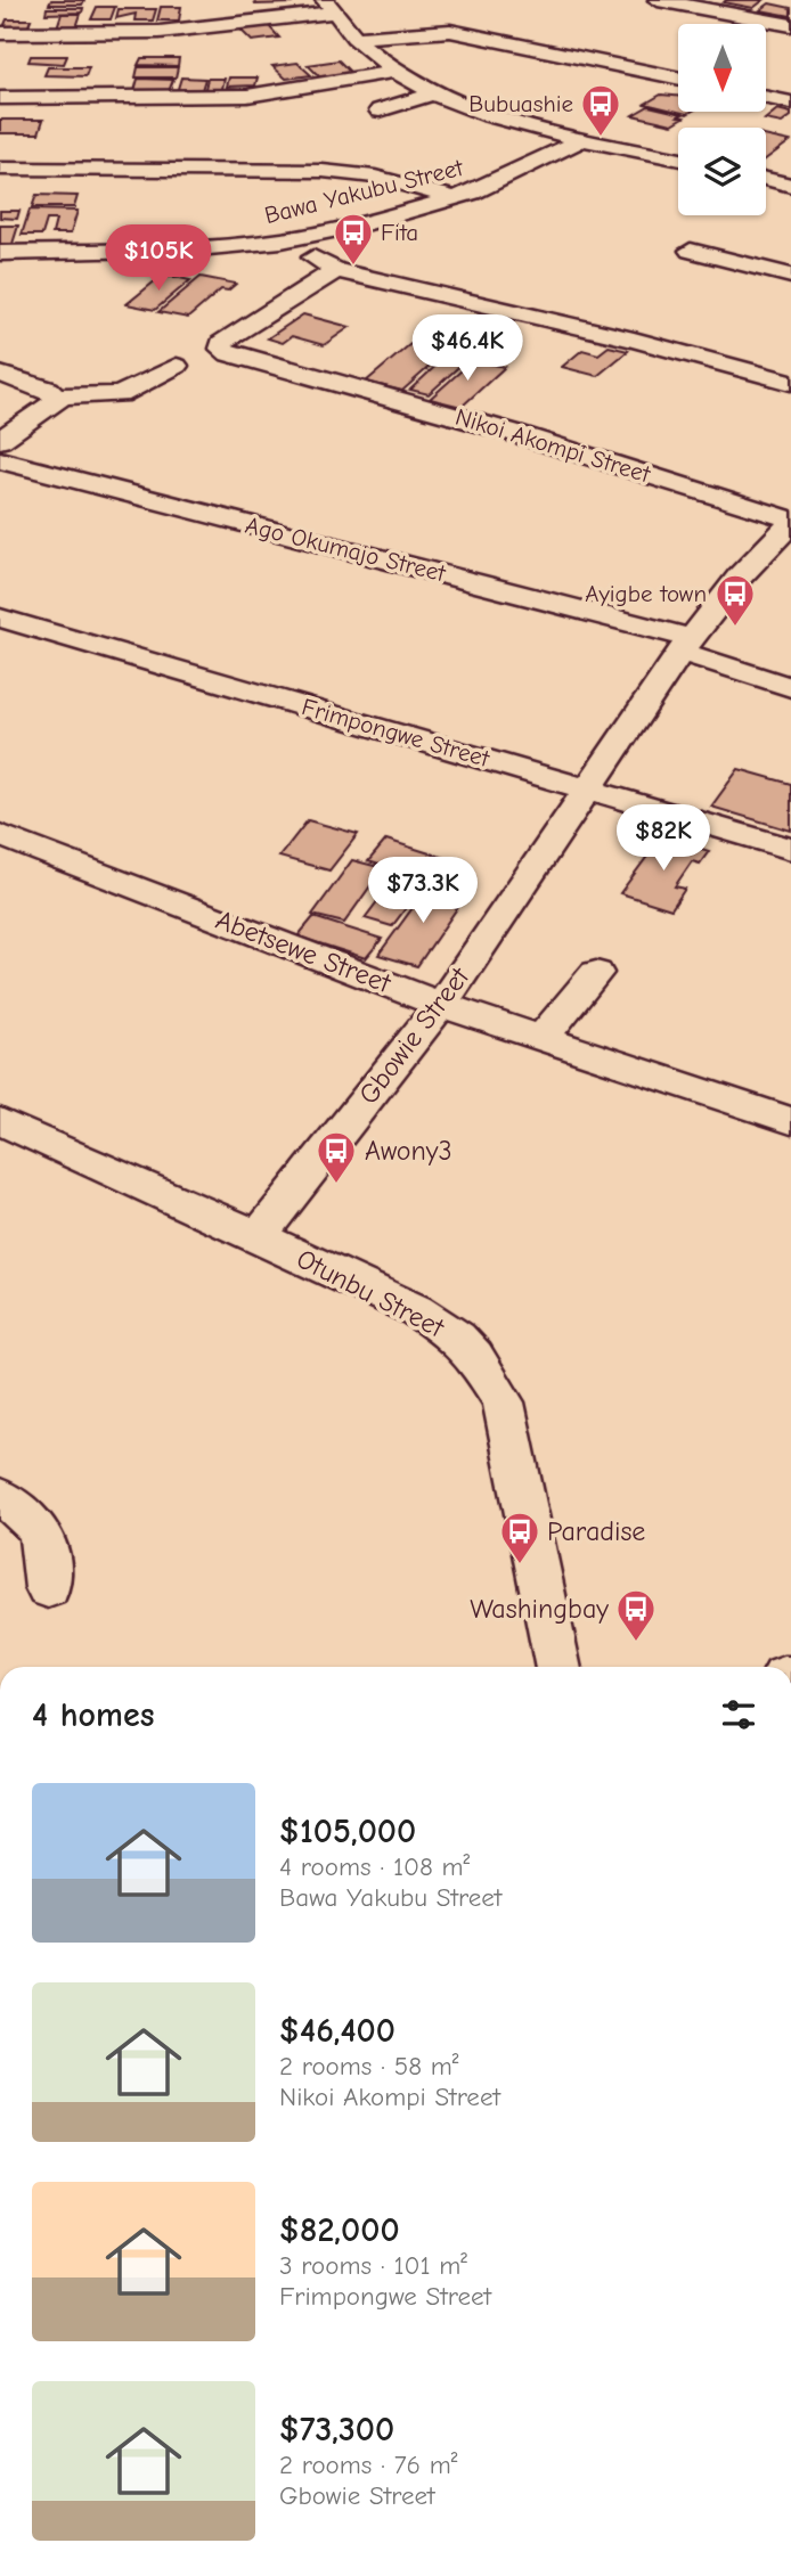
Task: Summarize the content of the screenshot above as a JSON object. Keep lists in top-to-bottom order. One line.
{"streets":{"street":["Bawa Yakubu Street","Nikoi Akompi Street","Ago Okumajo Street","Frimpongwe Street","Abetsewe Street","Gbowie Street","Otunbu Street"]},"crossings":[["Nikoi Akompi Street","Gbowie Street"],["Ago Okumajo Street","Gbowie Street"],["Frimpongwe Street","Gbowie Street"],["Abetsewe Street","Gbowie Street"],["Gbowie Street","Otunbu Street"]],"places":{"bus stop":["Bubuashie","Fita","Ayigbe town","Awony3","Paradise","Washingbay"]},"north":"bottom","page":{"price":["$105K","$46.4K","$82K","$73.3K"],"heading":"4 homes","list":[{"name":"$105,000","note":"4 rooms · 108 m² · Bawa Yakubu Street"},{"name":"$46,400","note":"2 rooms · 58 m² · Nikoi Akompi Street"},{"name":"$82,000","note":"3 rooms · 101 m² · Frimpongwe Street"},{"name":"$73,300","note":"2 rooms · 76 m² · Gbowie Street"}]}}
